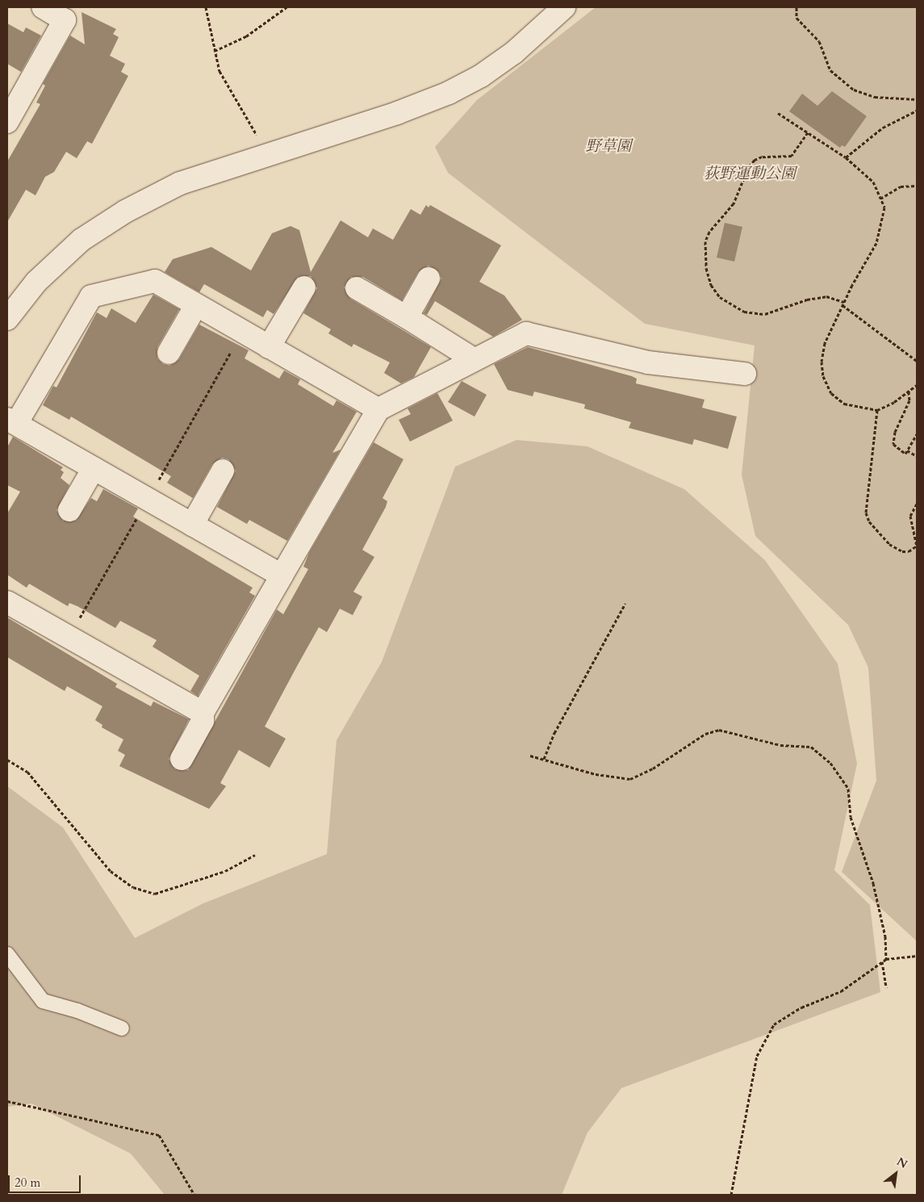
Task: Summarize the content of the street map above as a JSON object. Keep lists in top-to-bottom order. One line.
{"parks":["野草園","荻野運動公園"],"scale_bar":"20 m","north":"top right"}
